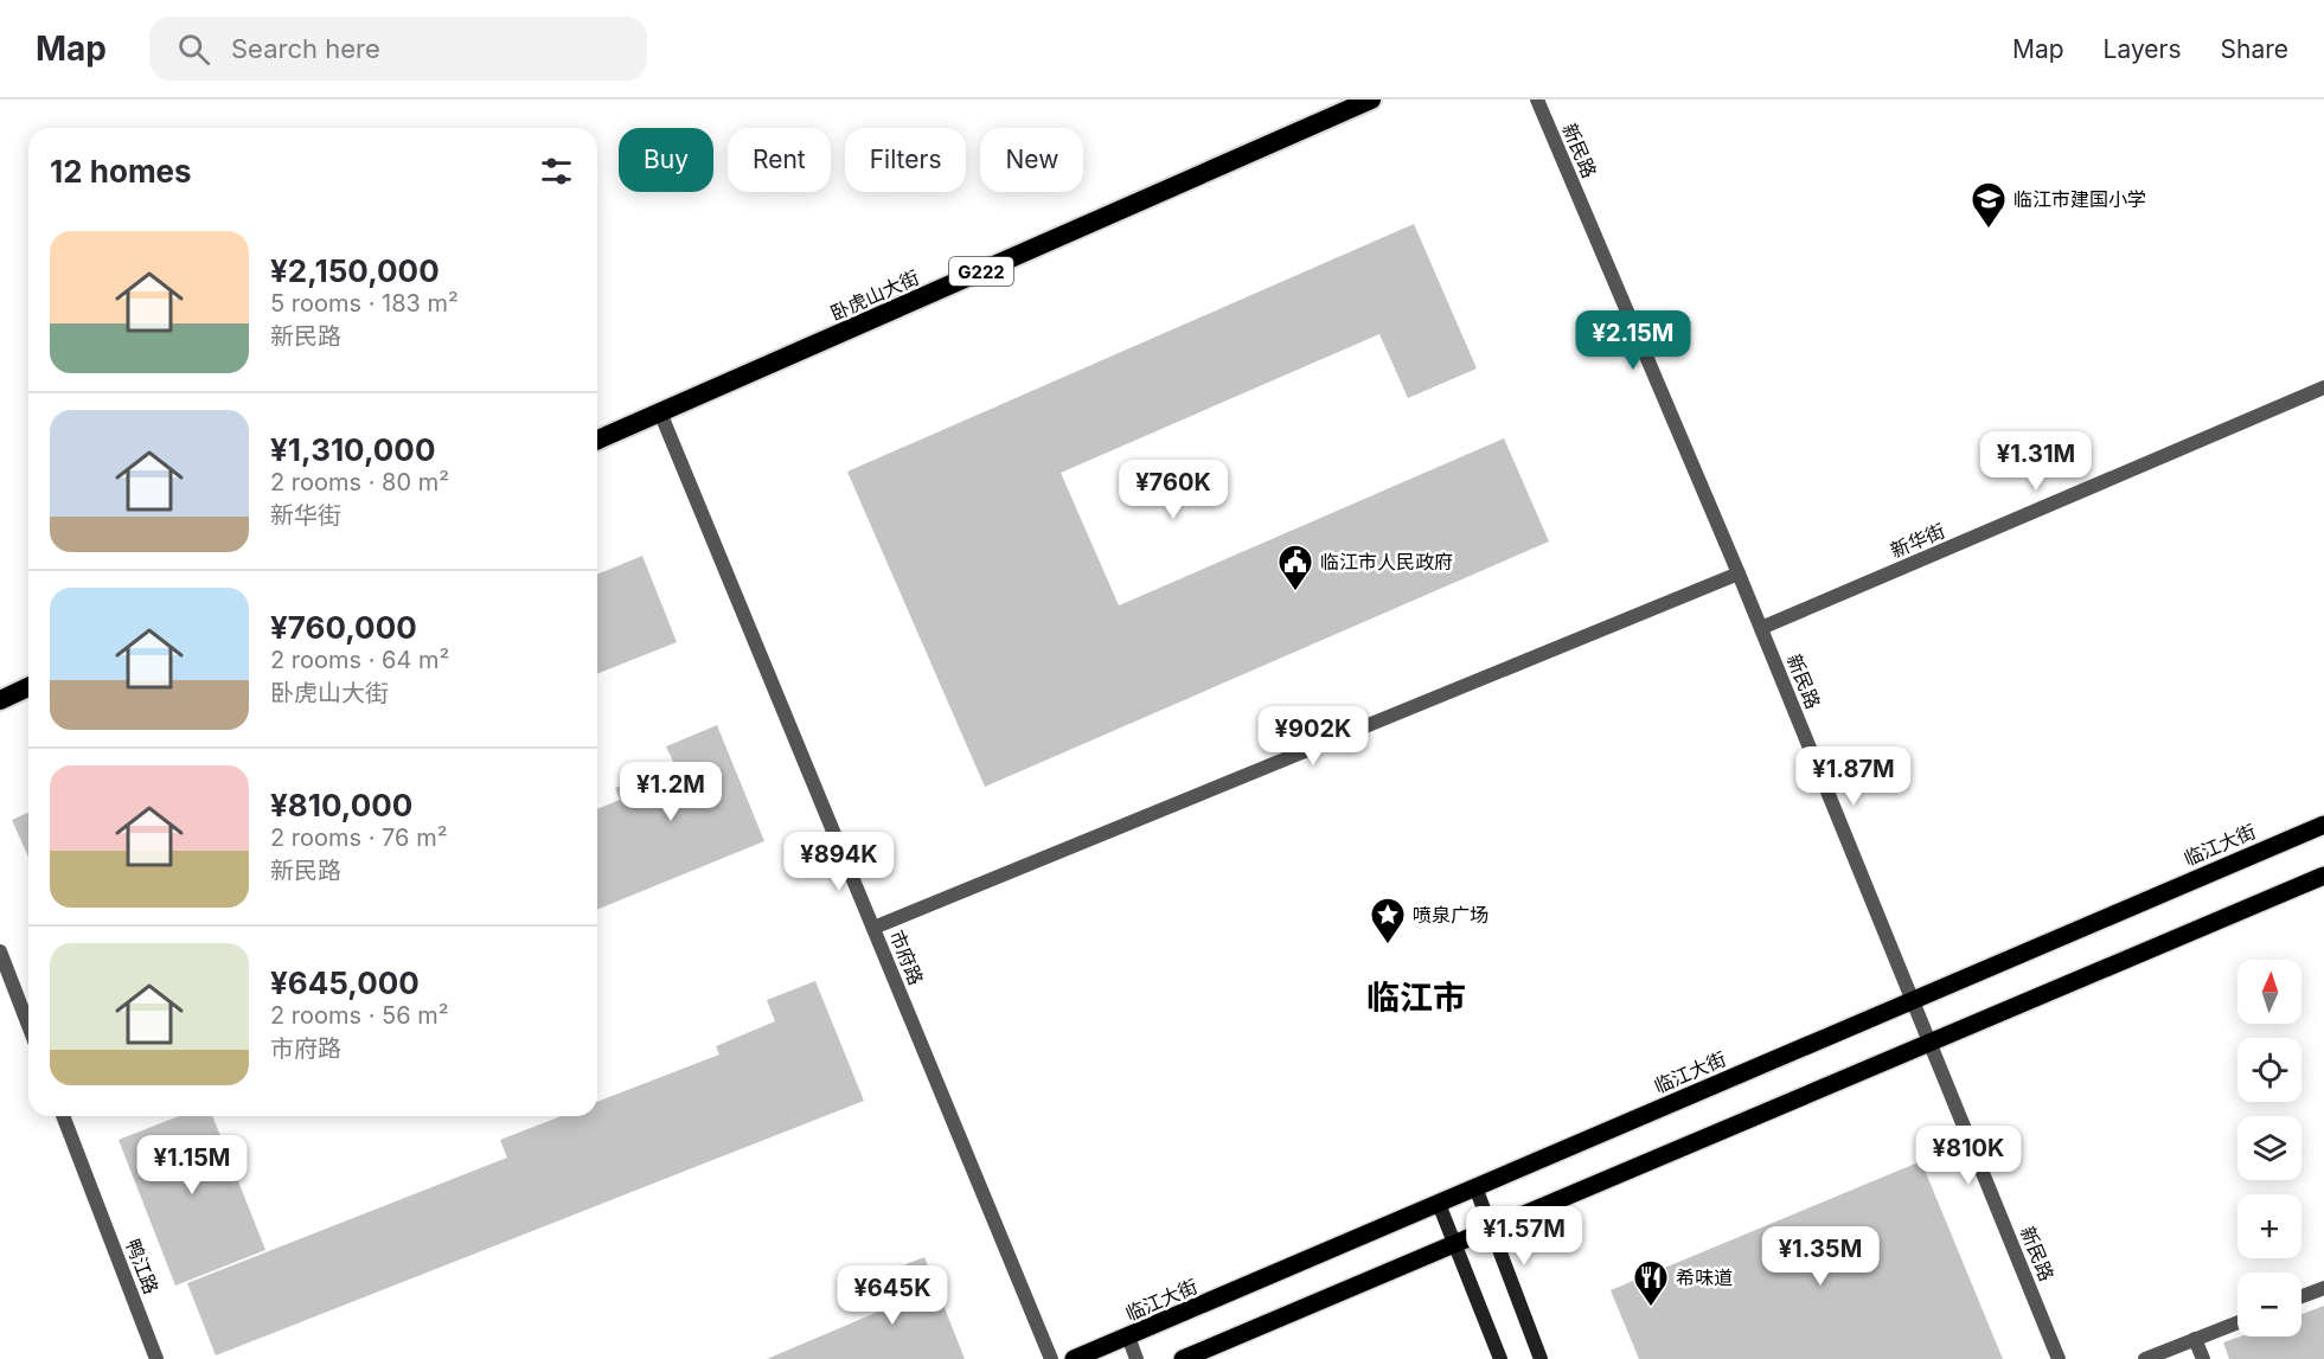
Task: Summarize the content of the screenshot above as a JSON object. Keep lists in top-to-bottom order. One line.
{"streets":{"highway":["G222","卧虎山大街"],"main road":["临江大街"],"street":["新民路","新华街","市府路","鸭江路"]},"crossings":[["新民路","新华街"],["新民路","临江大街"],["卧虎山大街","市府路"]],"districts":["临江市"],"places":{"school or university":["临江市建国小学"],"public building":["临江市人民政府"],"place":["喷泉广场"],"restaurant":["希味道"]},"north":"top","page":{"header":"Map","search":"Search here","nav":["Map","Layers","Share"],"chip":["Buy","Rent","Filters","New"],"heading":"12 homes","list":[{"name":"¥2,150,000","note":"5 rooms · 183 m² · 新民路"},{"name":"¥1,310,000","note":"2 rooms · 80 m² · 新华街"},{"name":"¥760,000","note":"2 rooms · 64 m² · 卧虎山大街"},{"name":"¥810,000","note":"2 rooms · 76 m² · 新民路"},{"name":"¥645,000","note":"2 rooms · 56 m² · 市府路"}],"price":["¥2.15M","¥1.31M","¥760K","¥902K","¥1.87M","¥1.2M","¥894K","¥810K","¥1.15M","¥1.57M","¥1.35M","¥645K"],"map_buttons":["+","−"]}}
